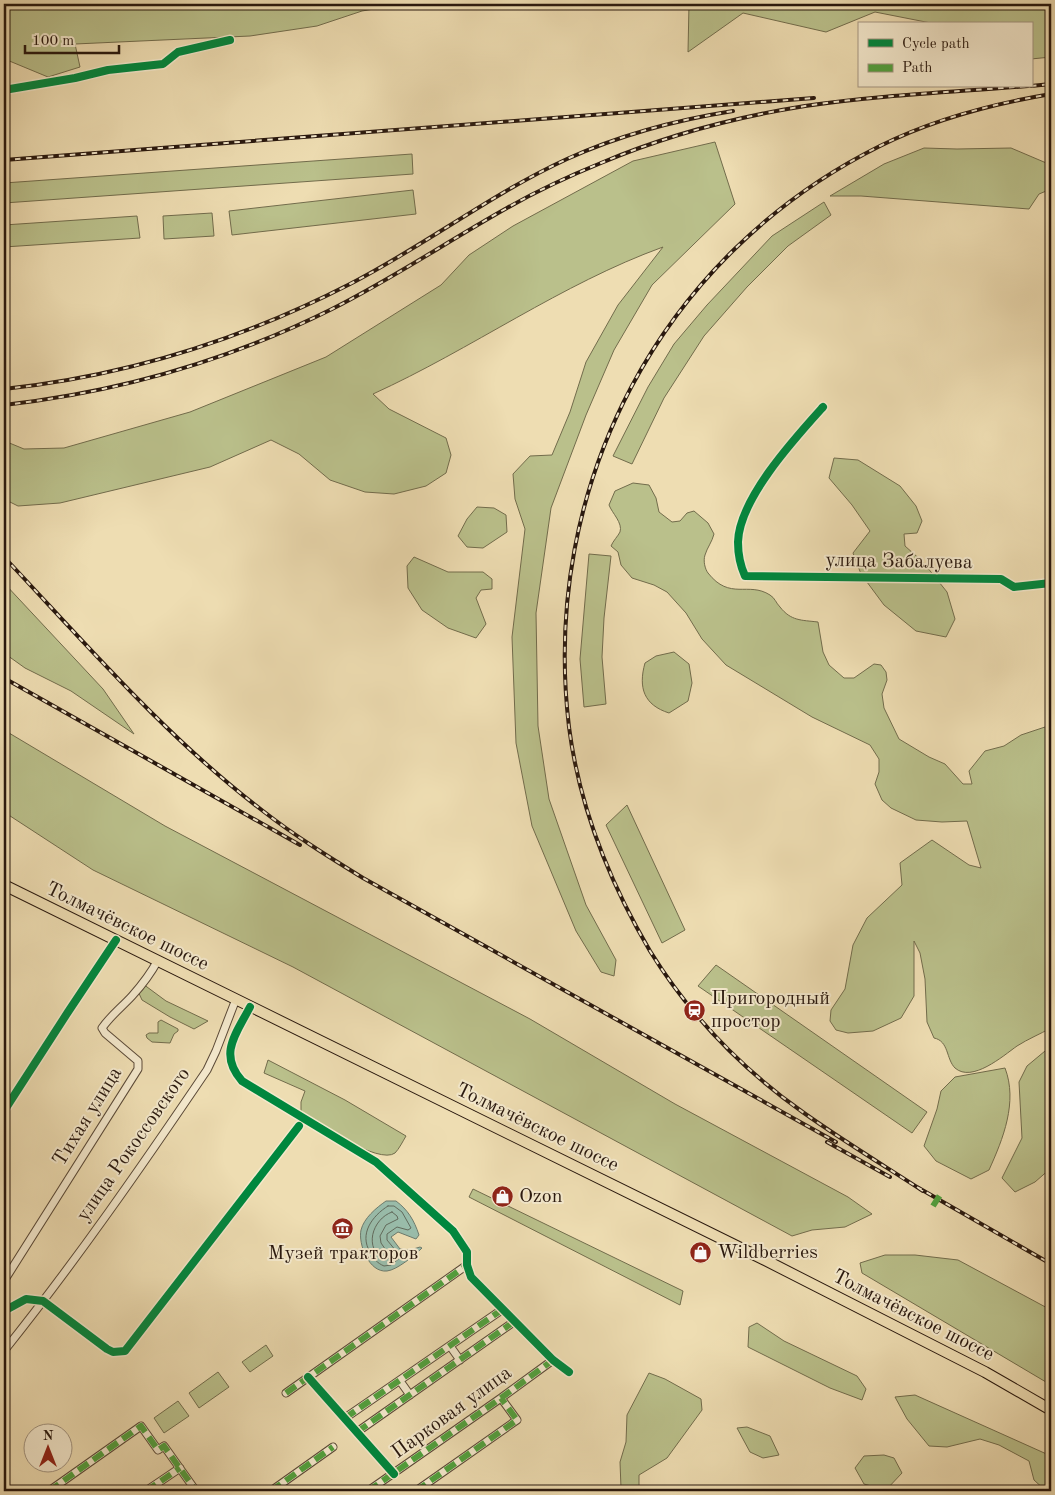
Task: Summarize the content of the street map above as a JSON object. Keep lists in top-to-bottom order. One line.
{"streets":{"main road":["Толмачёвское шоссе"],"street":["улица Забалуева","Тихая улица","улица Рокоссовского","Парковая улица"]},"crossings":[["Толмачёвское шоссе","Тихая улица"],["Толмачёвское шоссе","улица Рокоссовского"]],"places":{"station":["Пригородный простор"],"shop":["Ozon","Wildberries"],"museum":["Музей тракторов"]},"legend":["Cycle path","Path"],"scale_bar":"100 m","north":"top"}
